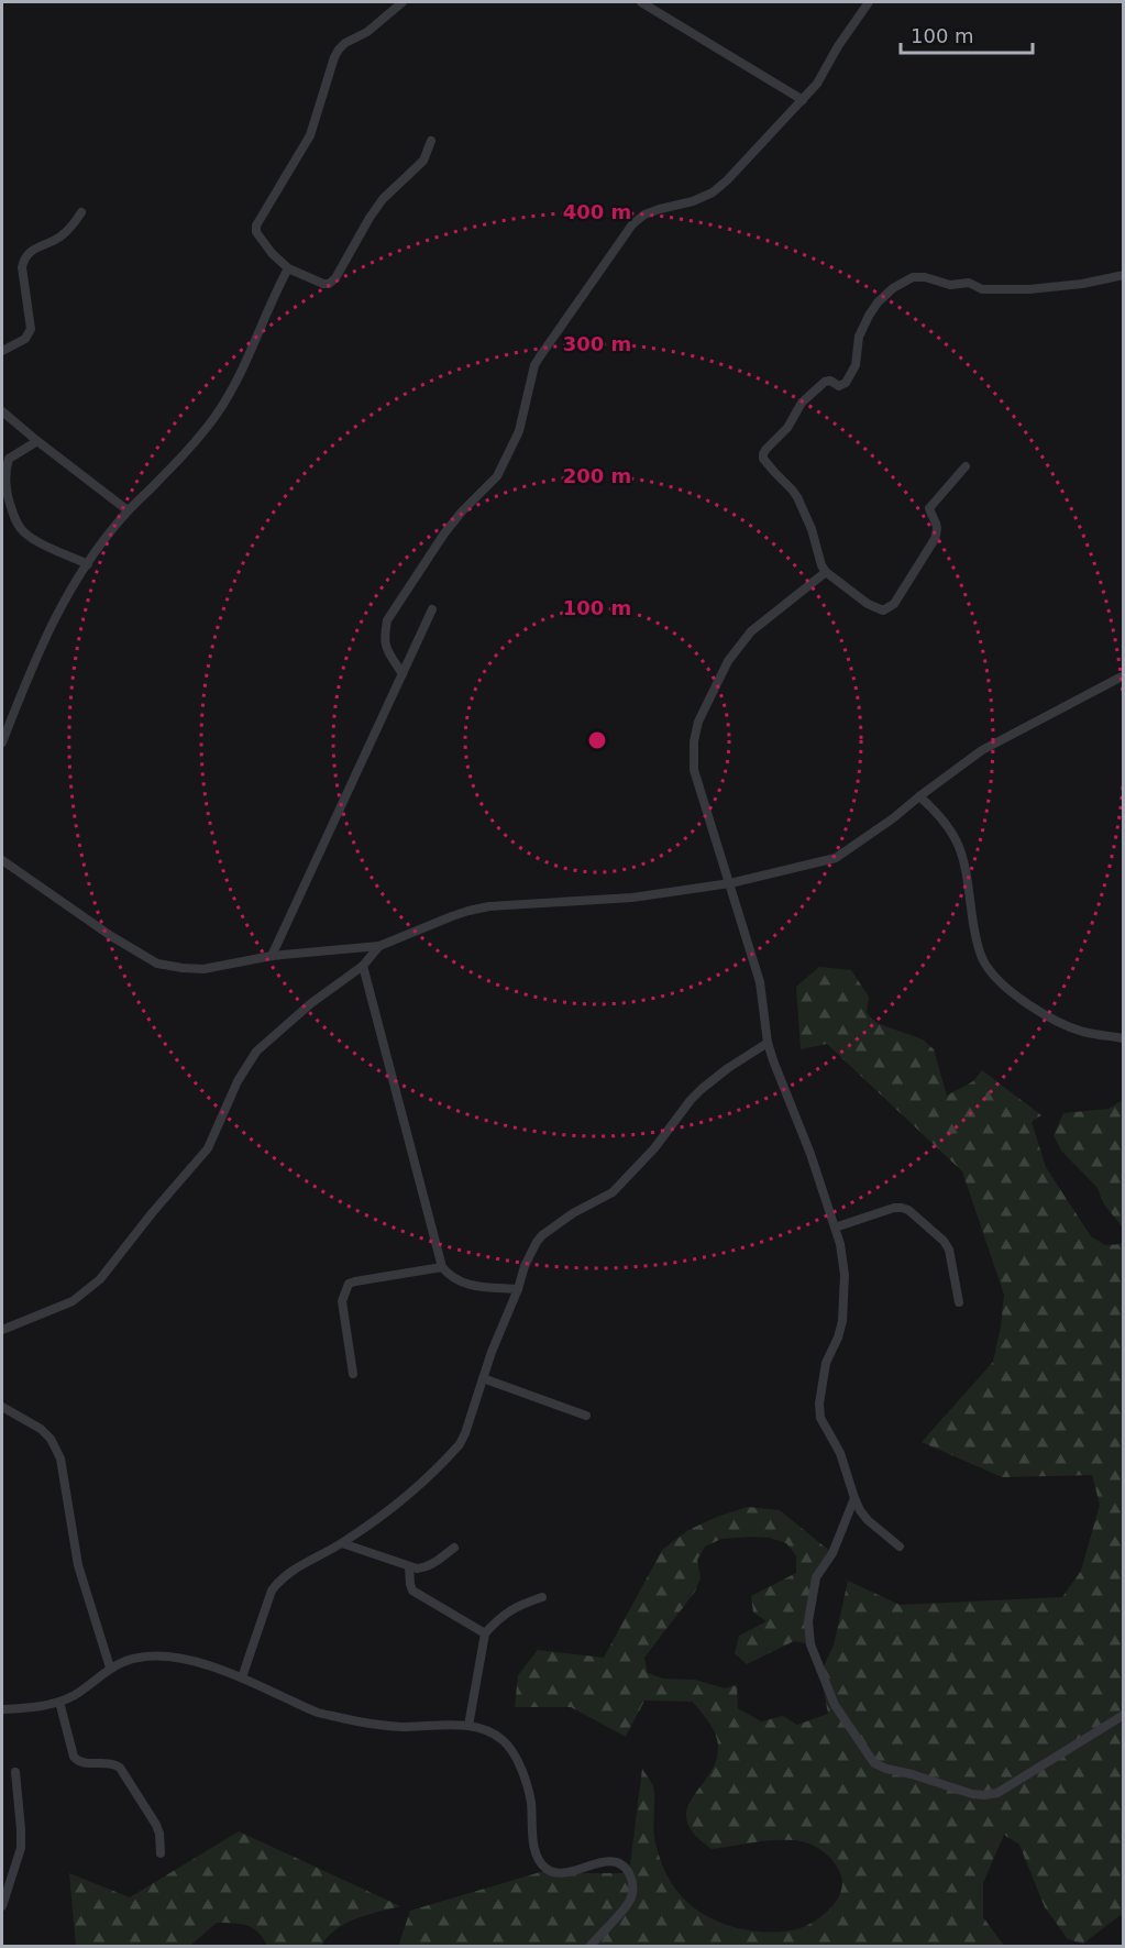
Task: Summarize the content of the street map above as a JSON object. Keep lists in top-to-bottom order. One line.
{"scale_bar":"100 m","rings":["400 m","300 m","200 m","100 m"]}
